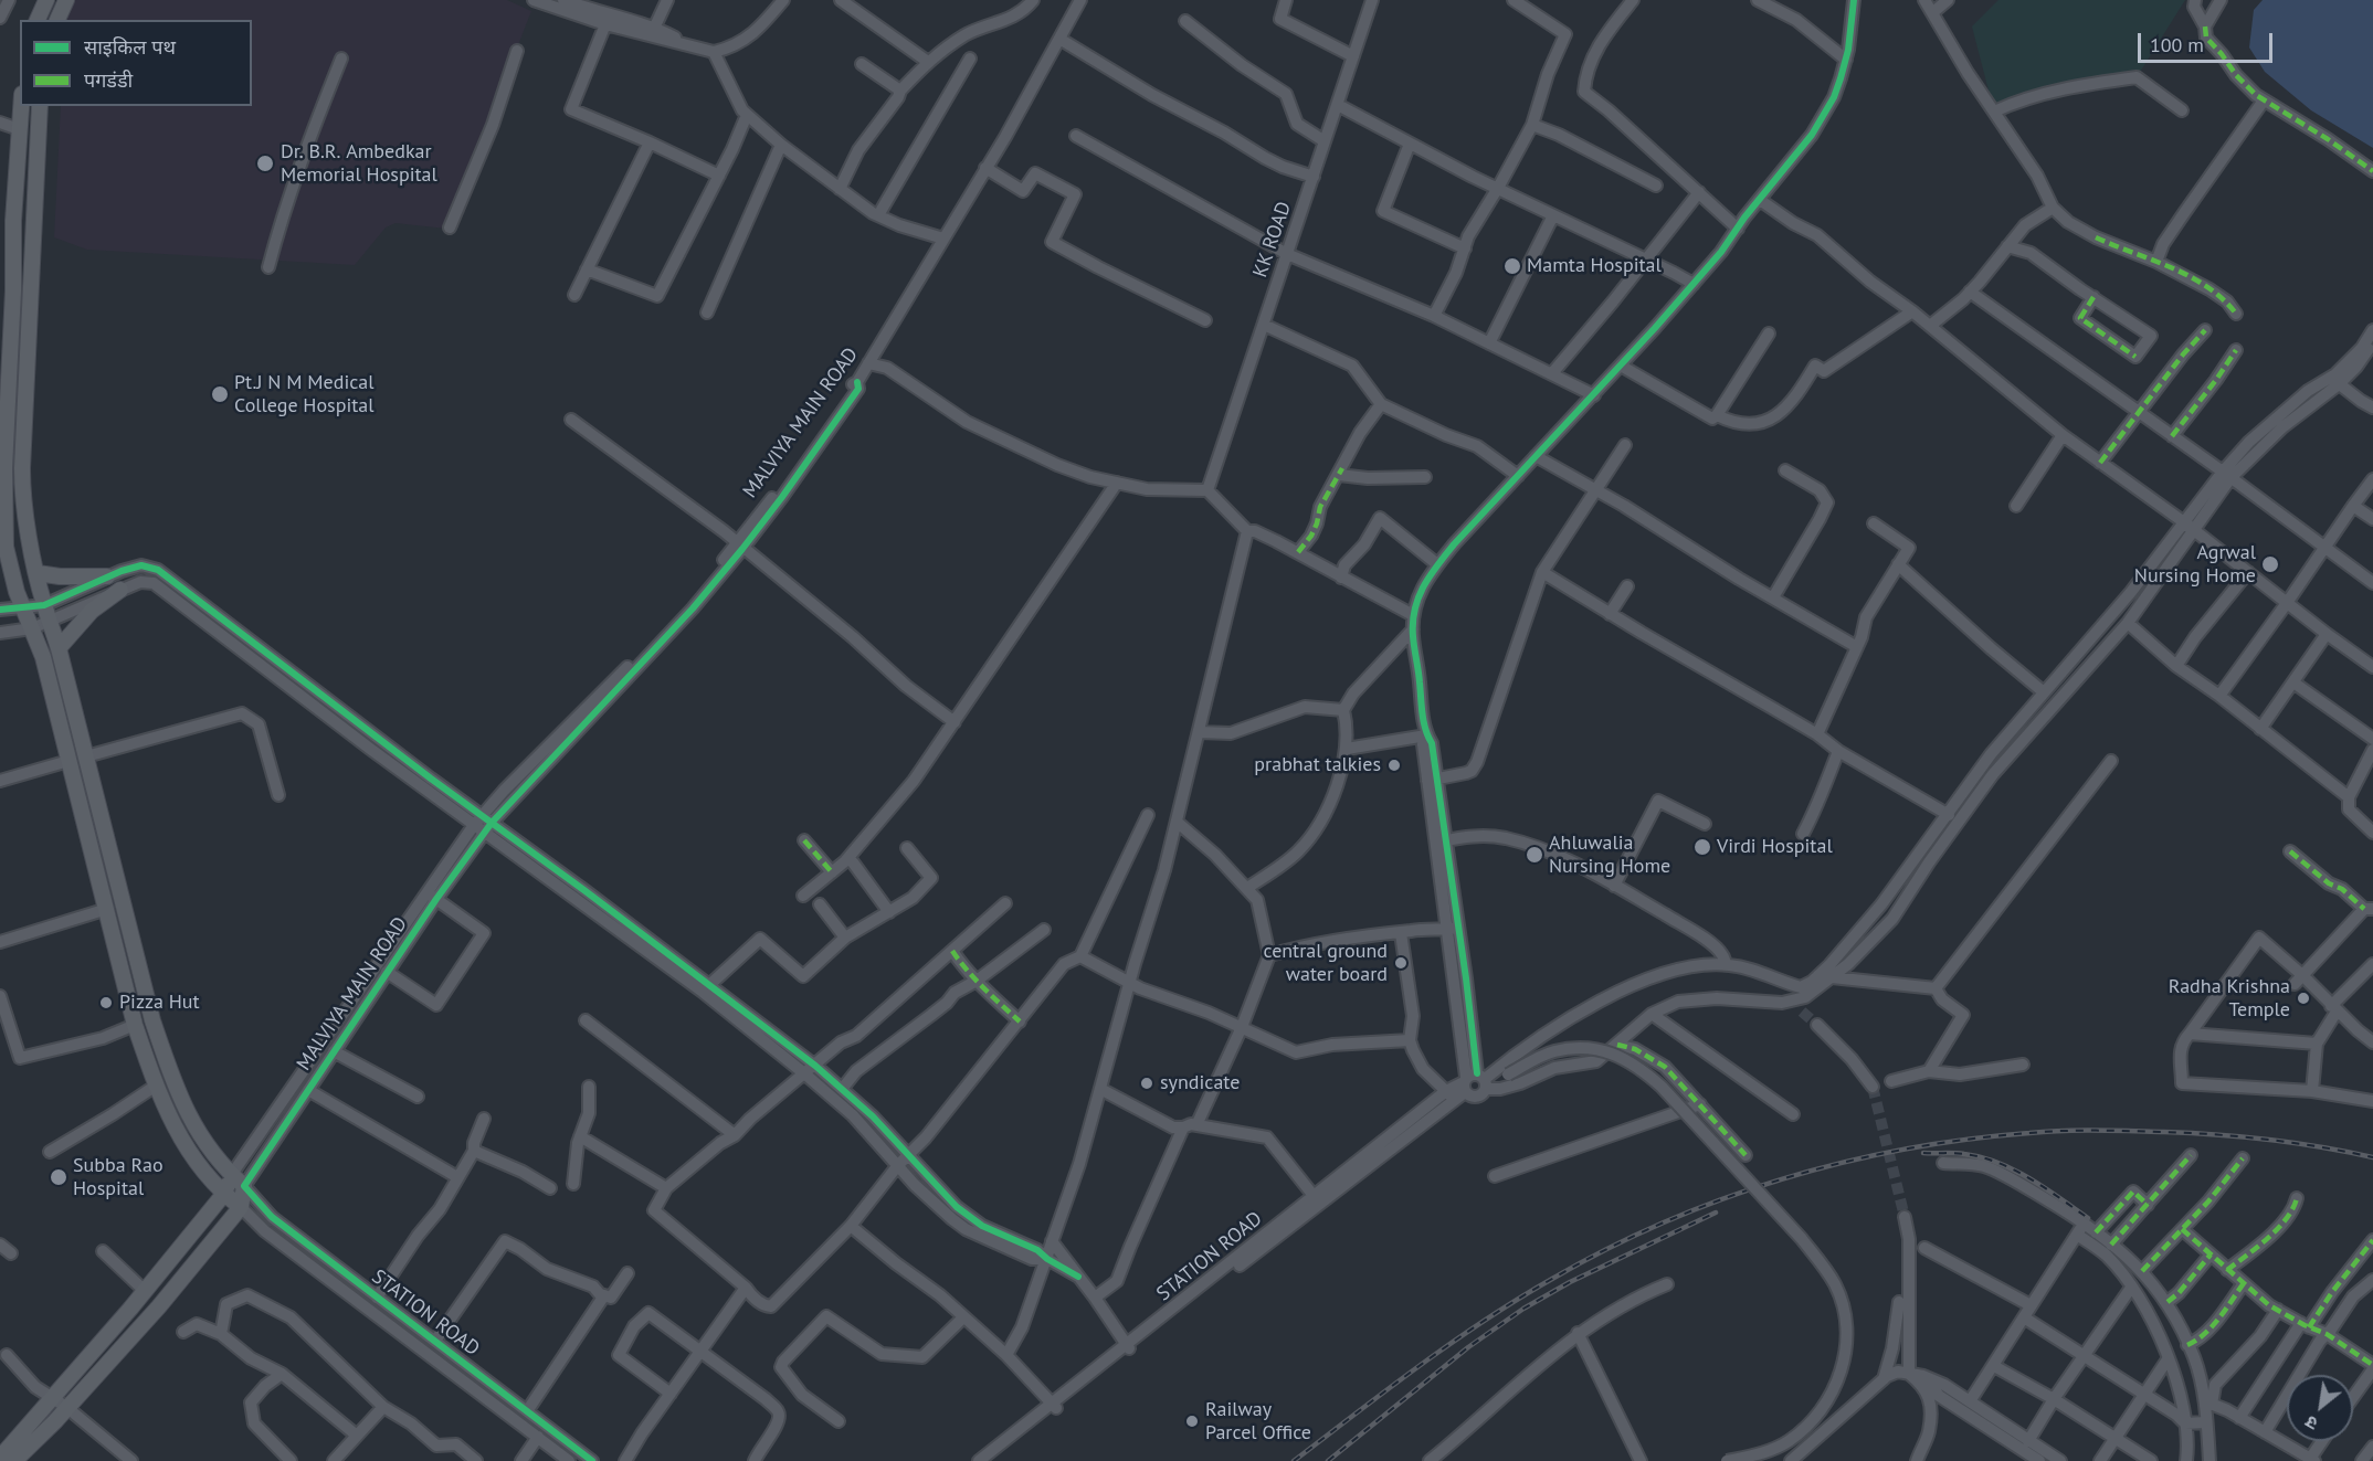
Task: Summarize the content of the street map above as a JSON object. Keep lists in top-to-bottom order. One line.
{"streets":{"main road":["MALVIYA MAIN ROAD"],"street":["KK ROAD","STATION ROAD"]},"crossings":[["MALVIYA MAIN ROAD","STATION ROAD"]],"places":["Dr. B.R. Ambedkar Memorial Hospital","Mamta Hospital","Pt.J N M Medical College Hospital","Agrwal Nursing Home","prabhat talkies","Virdi Hospital","Ahluwalia Nursing Home","central ground water board","Radha Krishna Temple","Pizza Hut","syndicate","Subba Rao Hospital","Railway Parcel Office"],"legend":["साइकिल पथ","पगडंडी"],"scale_bar":"100 m","north":"bottom left"}
